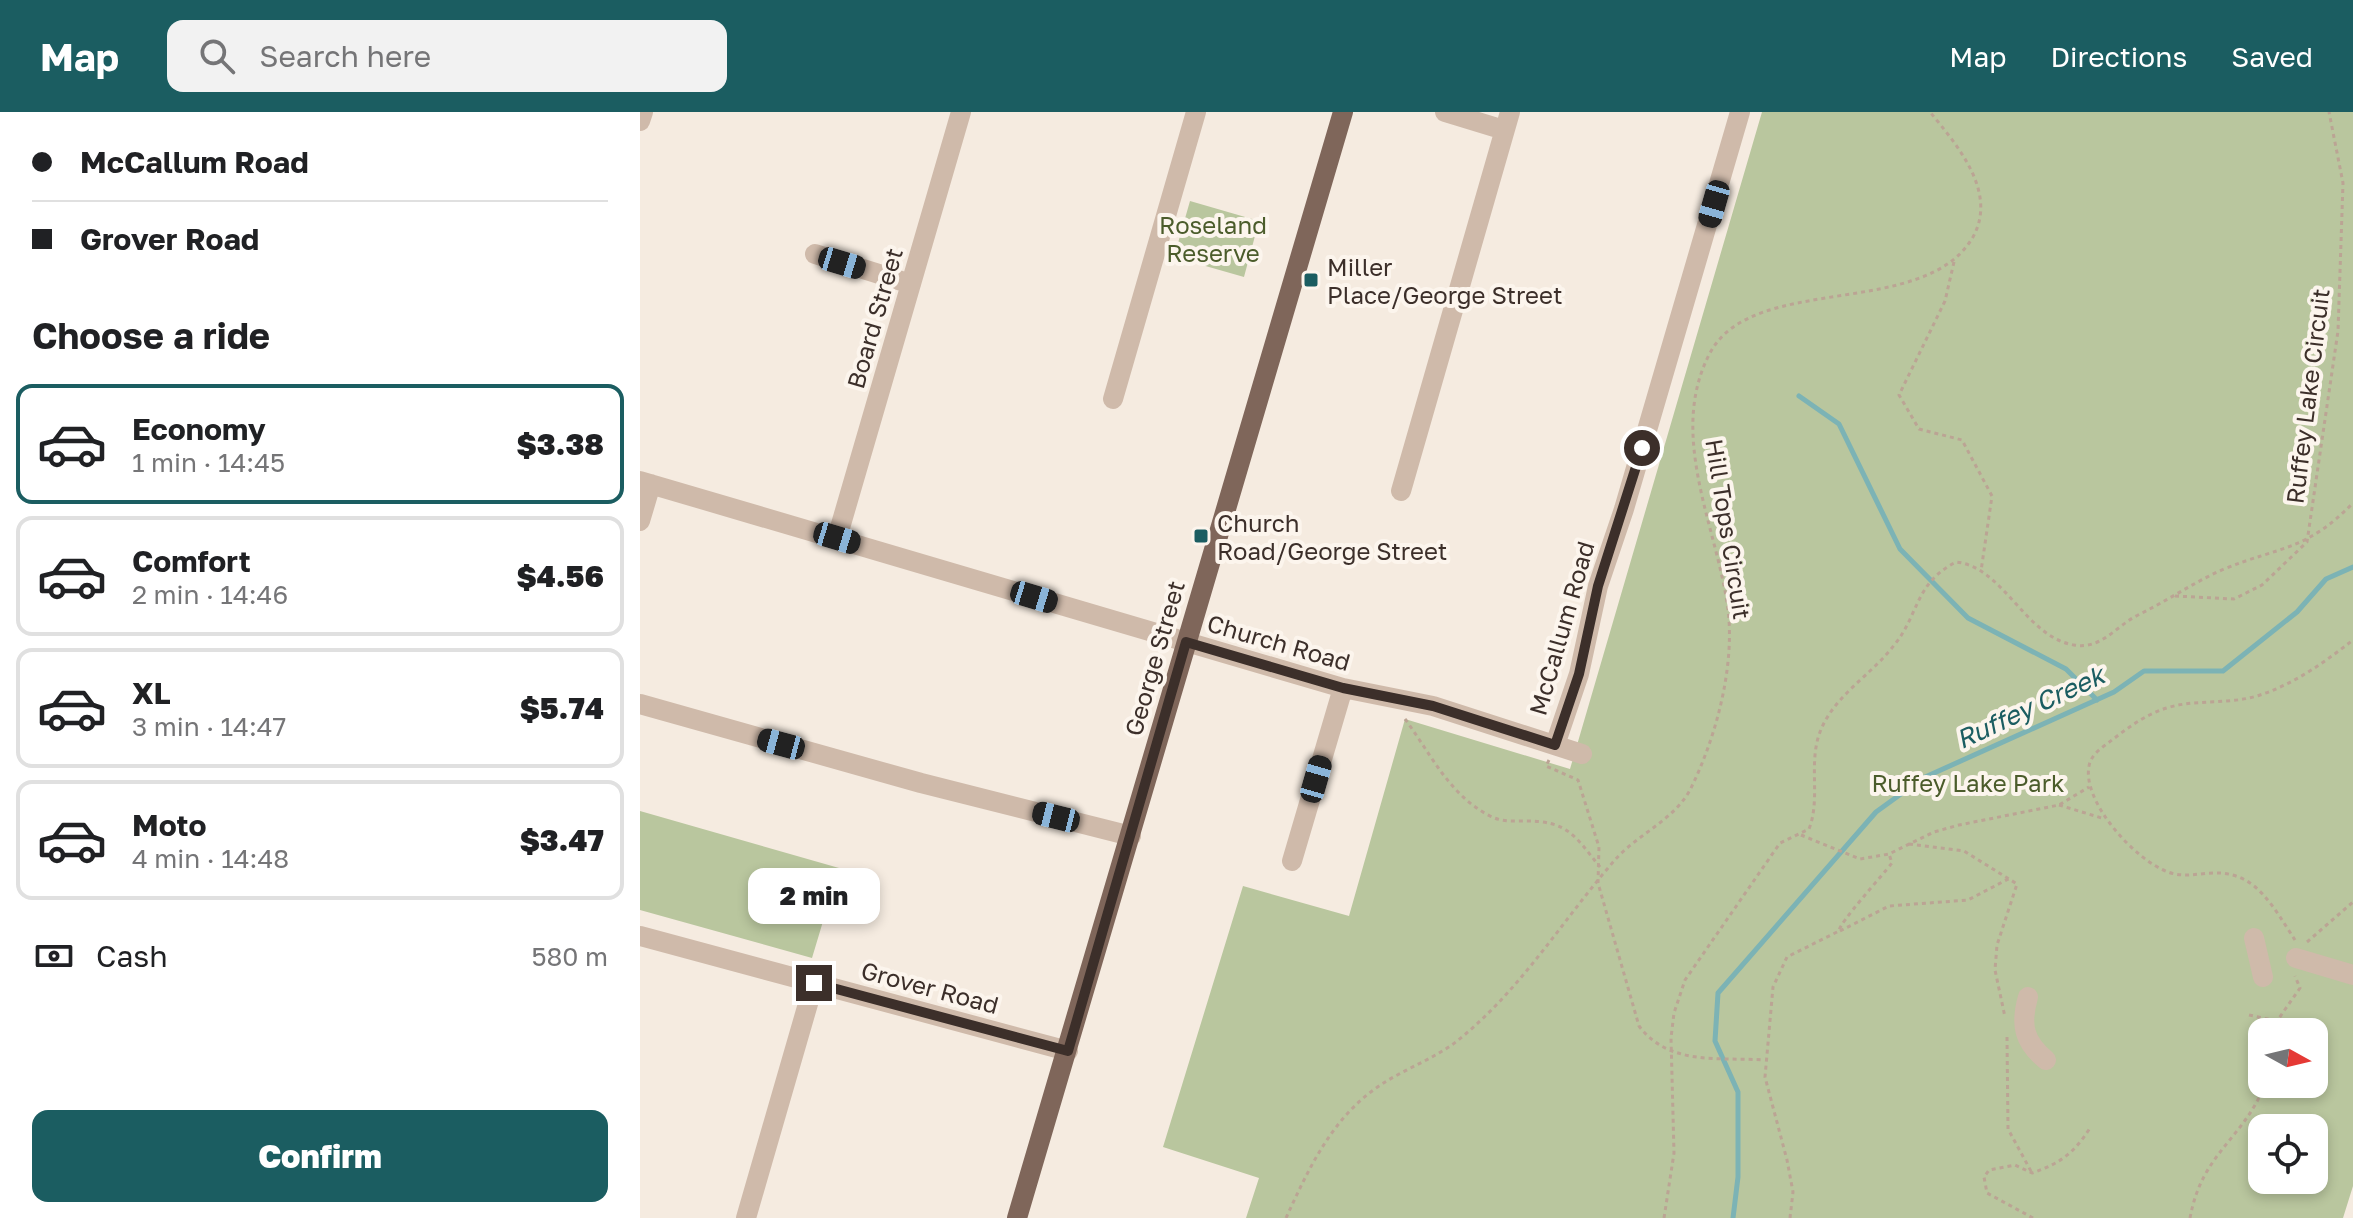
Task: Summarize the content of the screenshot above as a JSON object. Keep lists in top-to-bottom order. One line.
{"streets":{"main road":["George Street"],"street":["Board Street","McCallum Road","Church Road","Grover Road"],"path":["Ruffey Lake Circuit","Hill Tops Circuit"]},"crossings":[["Board Street","Church Road"],["McCallum Road","Church Road"],["Church Road","George Street"],["George Street","Grover Road"]],"water":["Ruffey Creek"],"parks":["Roseland Reserve","Ruffey Lake Park"],"places":{"transit":["Miller Place/George Street","Church Road/George Street"]},"north":"right","page":{"header":"Map","search":"Search here","nav":["Map","Directions","Saved"],"banner":["McCallum Road","Grover Road"],"heading":"Choose a ride","list":[{"name":"Economy","note":"1 min · 14:45","value":"$3.38"},{"name":"Comfort","note":"2 min · 14:46","value":"$4.56"},{"name":"XL","note":"3 min · 14:47","value":"$5.74"},{"name":"Moto","note":"4 min · 14:48","value":"$3.47"}],"bubble":"2 min","pay":["Cash","580 m"],"buttons":"Confirm"}}
